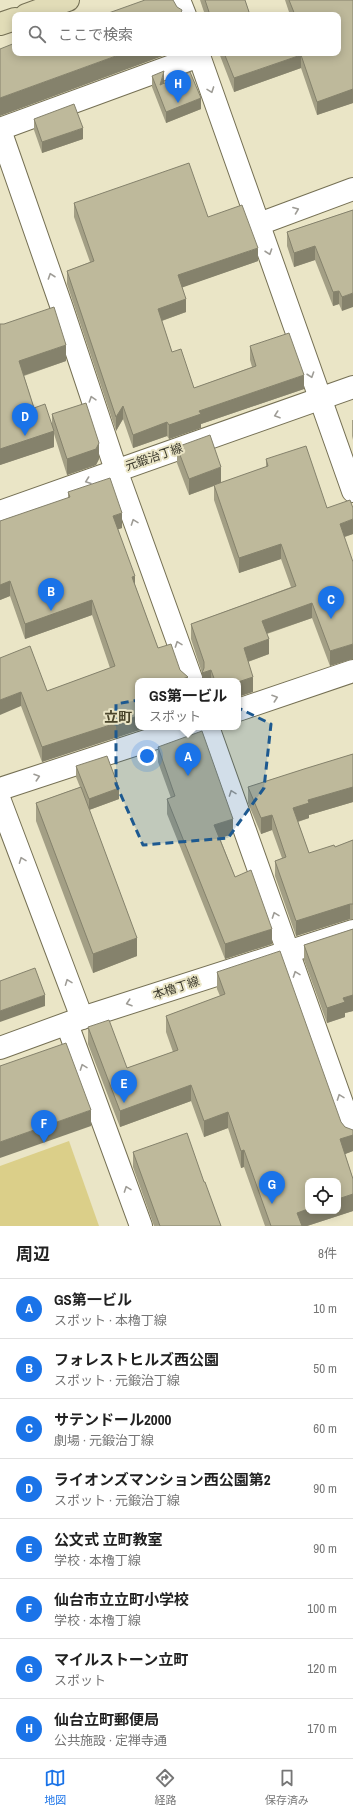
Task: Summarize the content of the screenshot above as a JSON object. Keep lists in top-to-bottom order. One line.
{"streets":{"street":["元鍛治丁線","本櫓丁線"]},"one_way":["元鍛治丁線","本櫓丁線"],"districts":["立町"],"page":{"search":"ここで検索","pins":["H","D","B","C","A","E","F","G"],"popup":["GS第一ビル","スポット"],"heading":["周辺","8件"],"list":[{"mark":"A","name":"GS第一ビル","note":"スポット · 本櫓丁線","value":"10 m"},{"mark":"B","name":"フォレストヒルズ西公園","note":"スポット · 元鍛治丁線","value":"50 m"},{"mark":"C","name":"サテンドール2000","note":"劇場 · 元鍛治丁線","value":"60 m"},{"mark":"D","name":"ライオンズマンション西公園第2","note":"スポット · 元鍛治丁線","value":"90 m"},{"mark":"E","name":"公文式 立町教室","note":"学校 · 本櫓丁線","value":"90 m"},{"mark":"F","name":"仙台市立立町小学校","note":"学校 · 本櫓丁線","value":"100 m"},{"mark":"G","name":"マイルストーン立町","note":"スポット","value":"120 m"},{"mark":"H","name":"仙台立町郵便局","note":"公共施設 · 定禅寺通","value":"170 m"}],"nav":["地図","経路","保存済み"]}}
